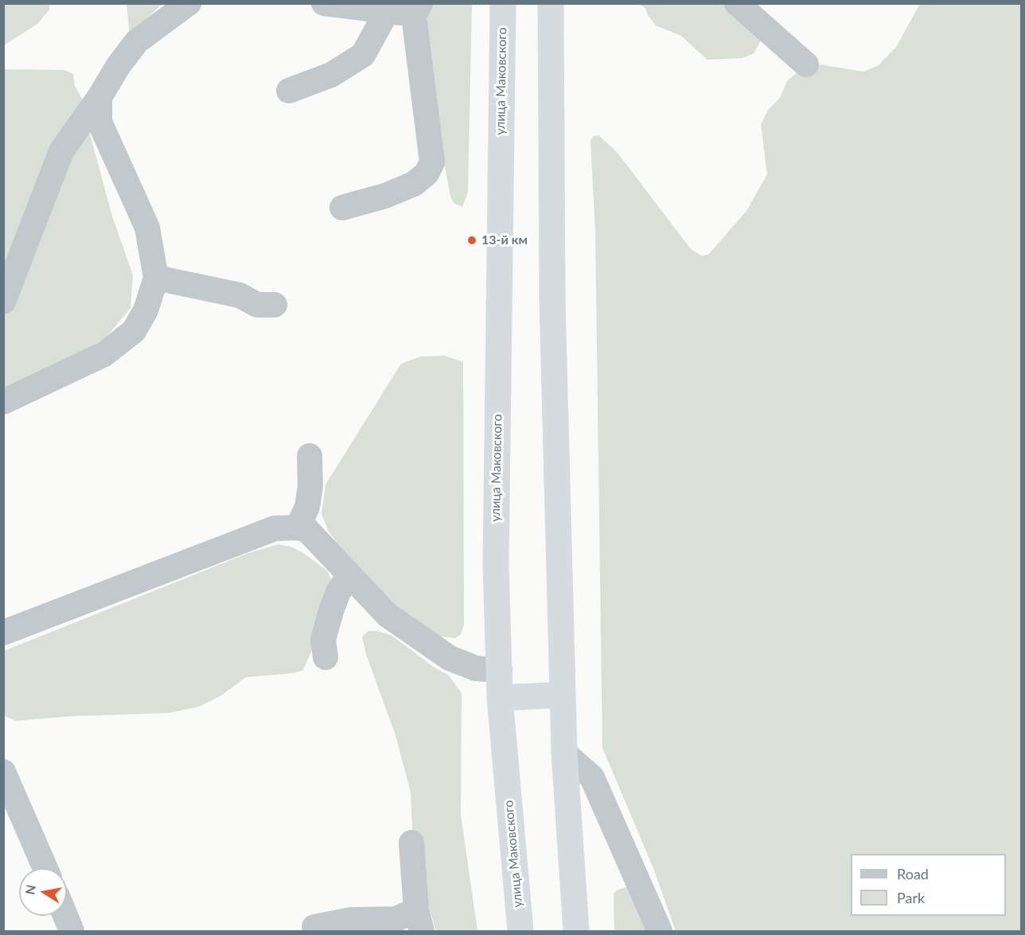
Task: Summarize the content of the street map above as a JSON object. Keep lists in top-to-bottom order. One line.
{"streets":{"highway":["улица Маковского"]},"places":["13-й км"],"legend":["Road","Park"],"north":"left"}
